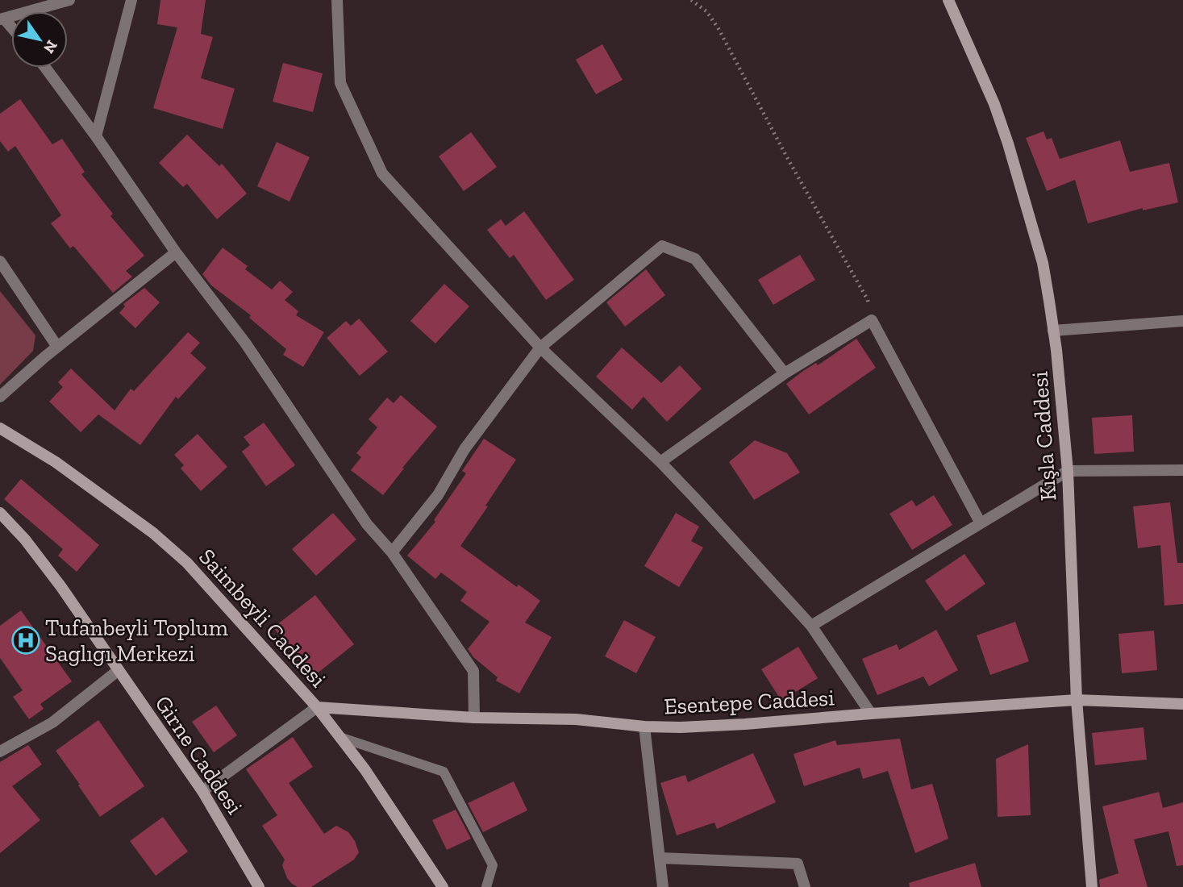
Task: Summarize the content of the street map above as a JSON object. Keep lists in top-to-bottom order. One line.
{"streets":{"street":["Kışla Caddesi","Saimbeyli Caddesi","Esentepe Caddesi","Girne Caddesi"]},"crossings":[["Kışla Caddesi","Esentepe Caddesi"],["Saimbeyli Caddesi","Esentepe Caddesi"]],"places":{"hospital":["Tufanbeyli Toplum Saglıgı Merkezi"]},"north":"bottom right"}
